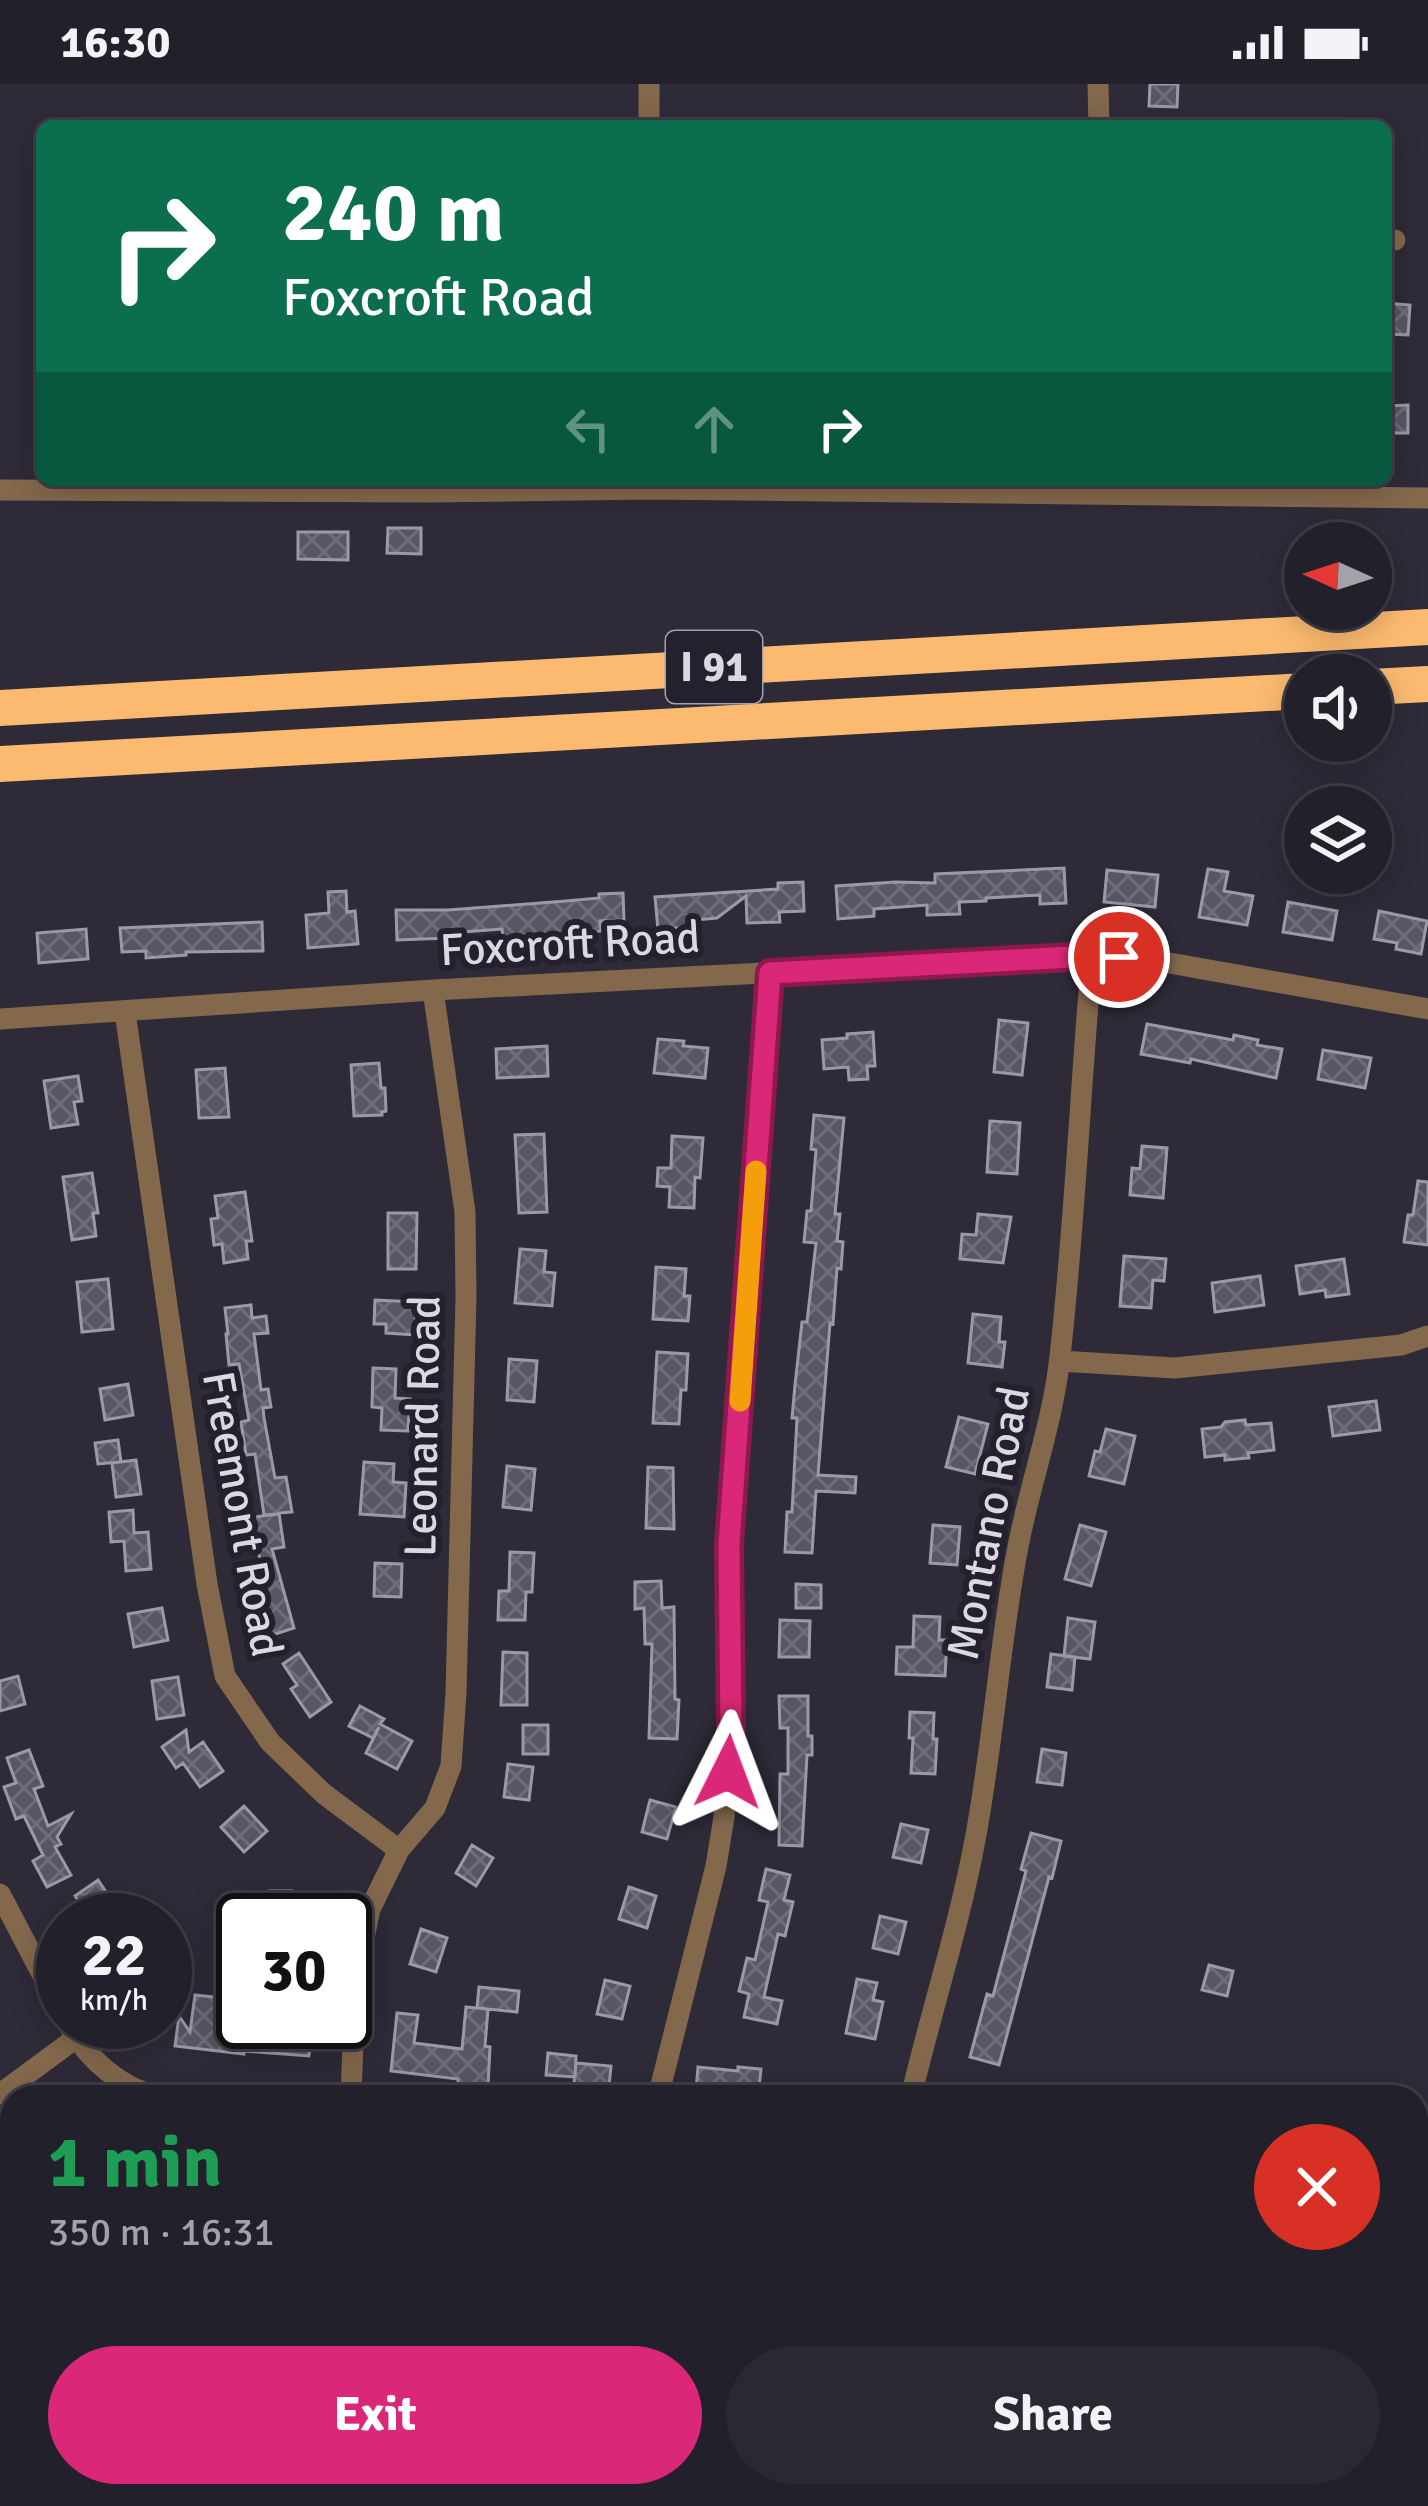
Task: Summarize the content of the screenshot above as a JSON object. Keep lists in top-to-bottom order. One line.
{"streets":{"highway":["I 91"],"street":["Foxcroft Road","Leonard Road","Freemont Road","Montano Road"]},"crossings":[["Foxcroft Road","Leonard Road"],["Foxcroft Road","Freemont Road"],["Foxcroft Road","Montano Road"],["Leonard Road","Freemont Road"]],"north":"left","page":{"status":"16:30","turn":["240 m","Foxcroft Road"],"speed":"22 km/h","limit":"30","heading":["1 min","350 m · 16:31"],"buttons":["Exit","Share"]}}
